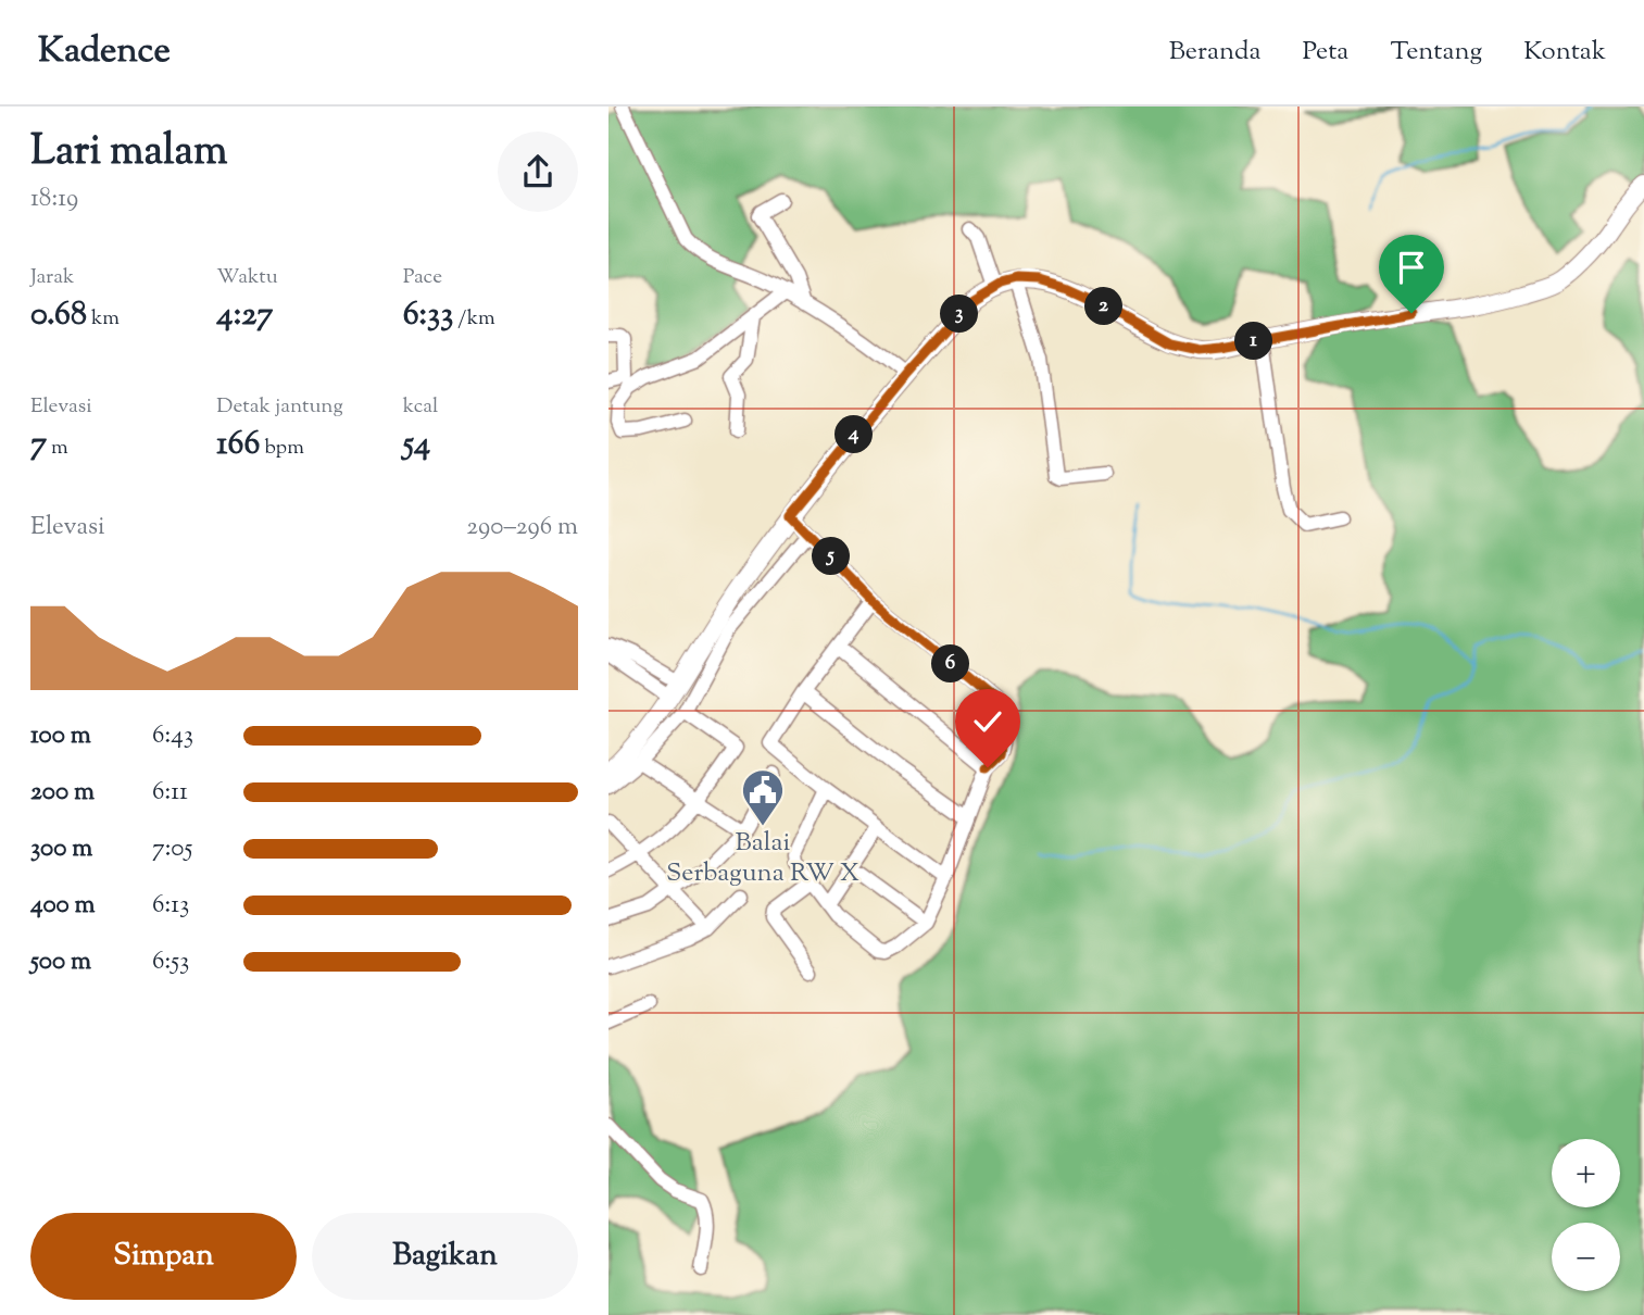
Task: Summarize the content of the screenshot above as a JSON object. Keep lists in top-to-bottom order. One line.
{"places":{"public building":["Balai Serbaguna RW X"]},"page":{"header":"Kadence","nav":["Beranda","Peta","Tentang","Kontak"],"heading":["Lari malam","18:19"],"stats":[["Jarak","0.68 km"],["Waktu","4:27"],["Pace","6:33 /km"],["Elevasi","7 m"],["Detak jantung","166 bpm"],["kcal","54"]],"pins":["2","3","1","4","5","6"],"chart":["Elevasi","290–296 m"],"list":[{"name":"100 m","note":"6:43"},{"name":"200 m","note":"6:11"},{"name":"300 m","note":"7:05"},{"name":"400 m","note":"6:13"},{"name":"500 m","note":"6:53"}],"map_buttons":["+","−"],"buttons":["Simpan","Bagikan"]}}
